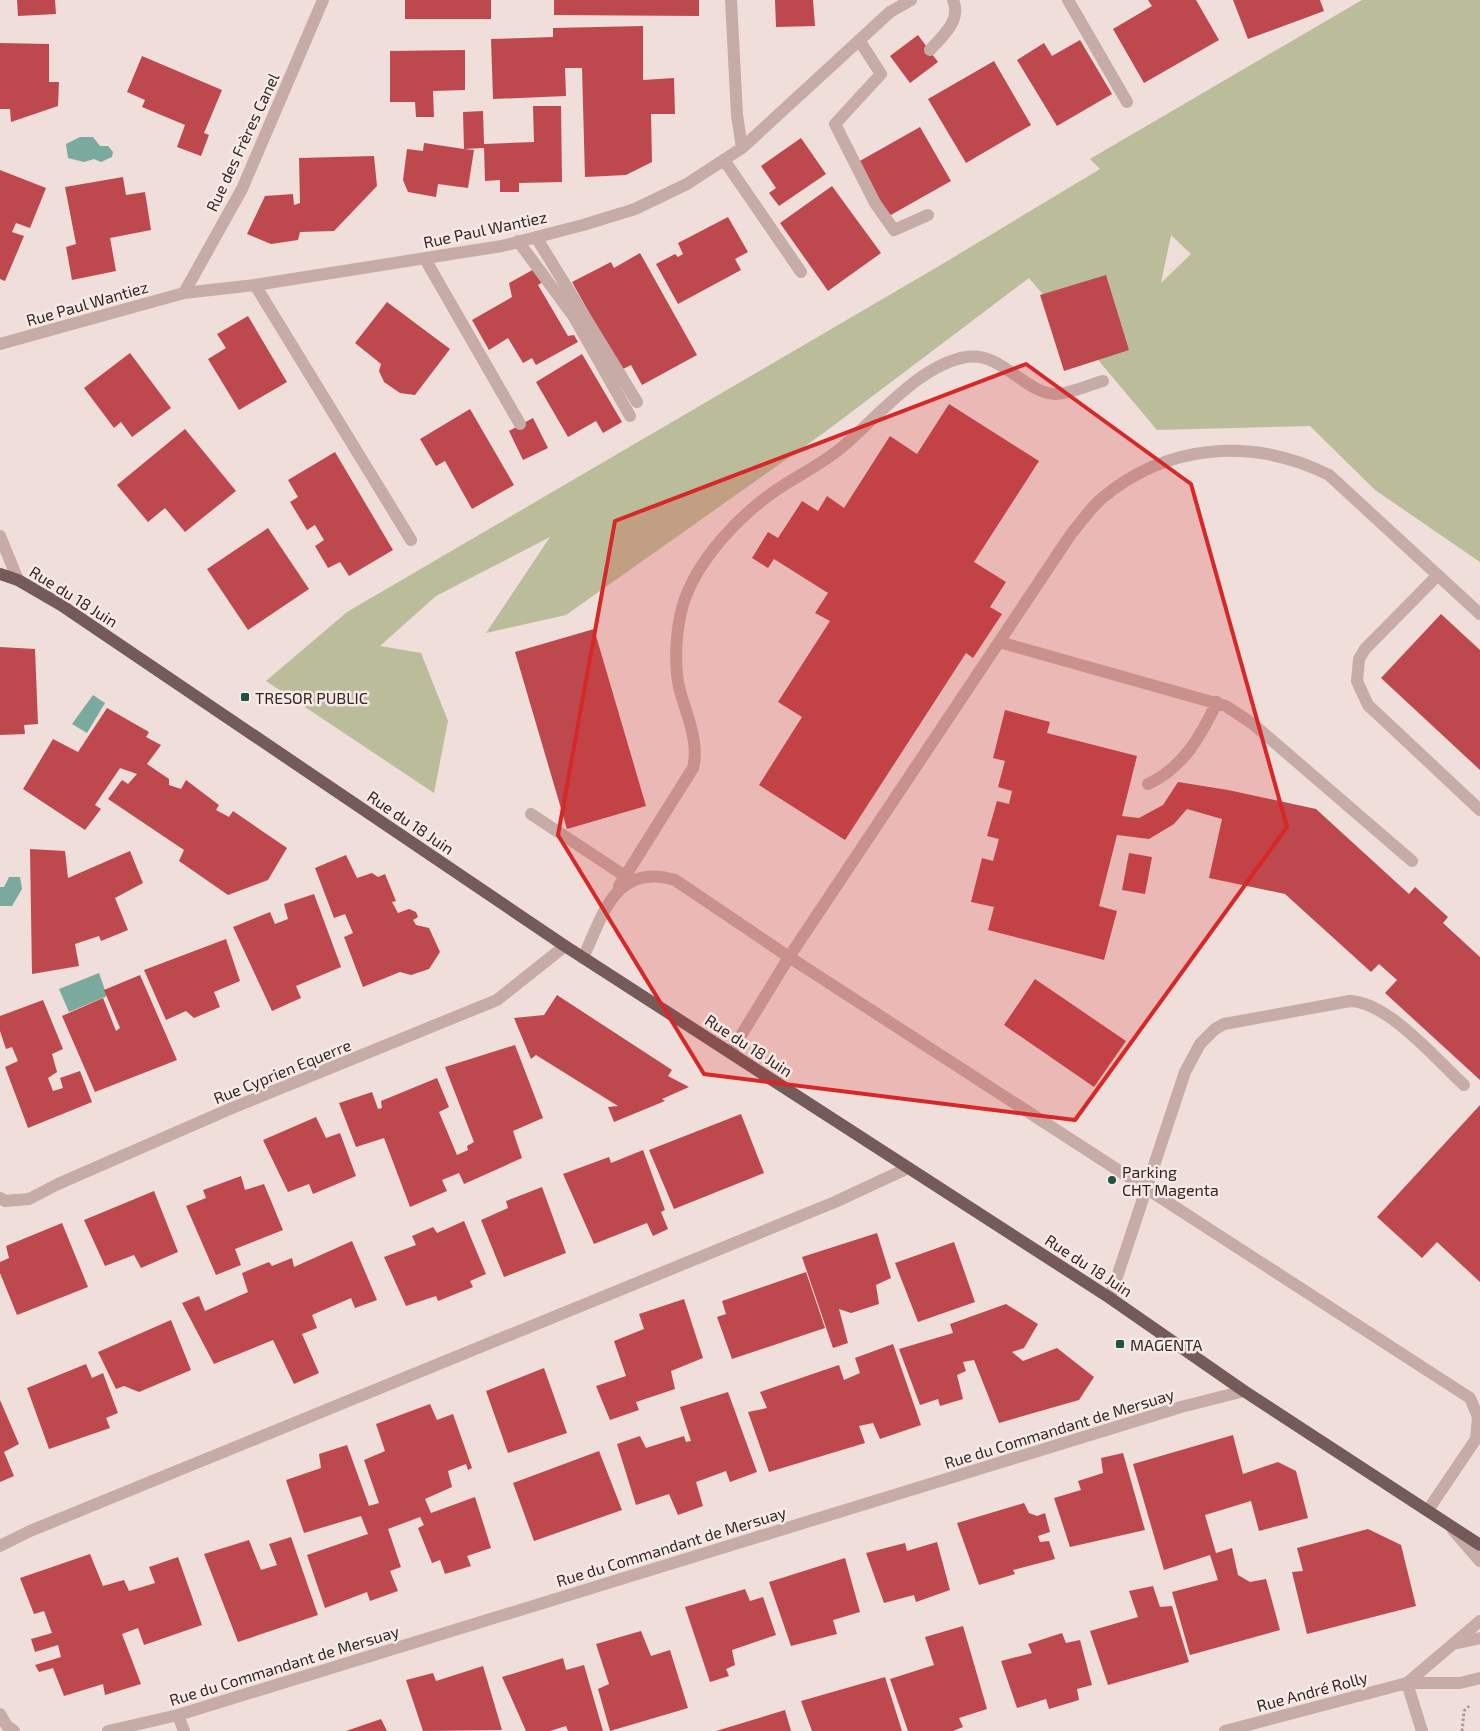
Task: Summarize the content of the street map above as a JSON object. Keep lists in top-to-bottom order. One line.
{"streets":{"main road":["Rue du 18 Juin"],"street":["Rue des Frères Canel","Rue Paul Wantiez","Rue Cyprien Equerre","Rue du Commandant de Mersuay","Rue André Rolly"]},"crossings":[["Rue des Frères Canel","Rue Paul Wantiez"],["Rue du 18 Juin","Rue Cyprien Equerre"],["Rue du 18 Juin","Rue du Commandant de Mersuay"]],"places":{"transit":["TRESOR PUBLIC","MAGENTA"],"other":["Parking CHT Magenta"]}}
